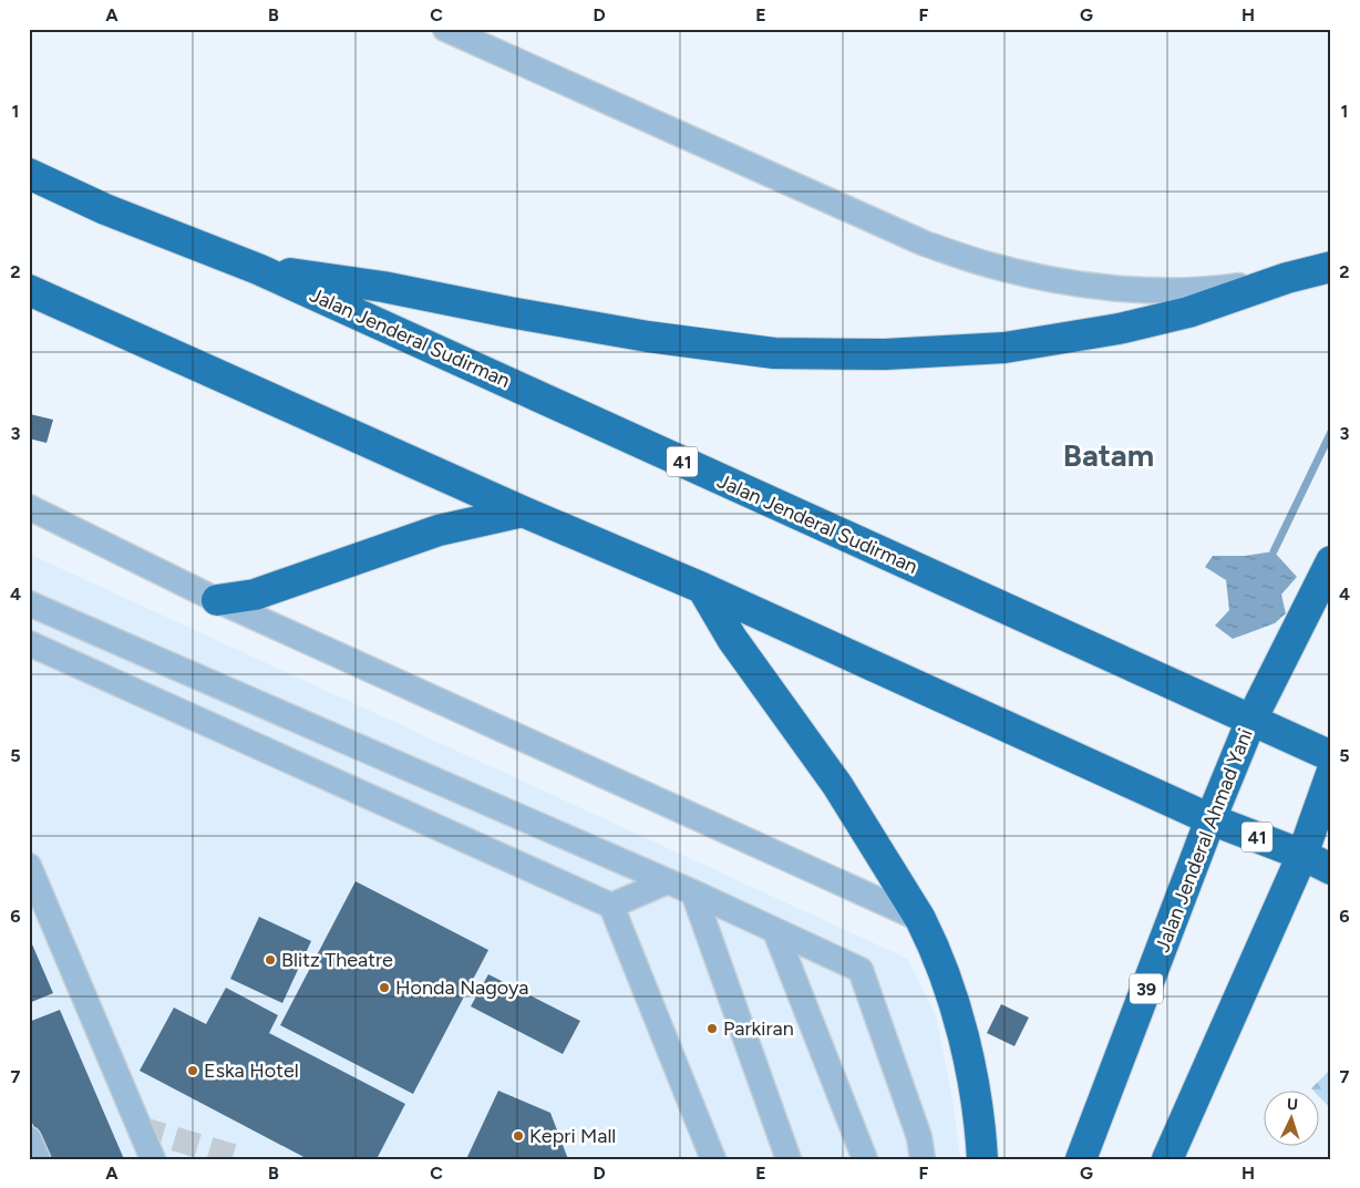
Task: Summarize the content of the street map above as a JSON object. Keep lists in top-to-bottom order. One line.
{"streets":{"highway":["Jalan Jenderal Sudirman","41","Jalan Jenderal Ahmad Yani","39"]},"crossings":[["Jalan Jenderal Sudirman","Jalan Jenderal Ahmad Yani"],["41","Jalan Jenderal Ahmad Yani"]],"districts":["Batam"],"places":["Blitz Theatre","Honda Nagoya","Parkiran","Eska Hotel","Kepri Mall"],"north":"top","grid":{"columns":["A","B","C","D","E","F","G","H"],"rows":["1","2","3","4","5","6","7"]}}
